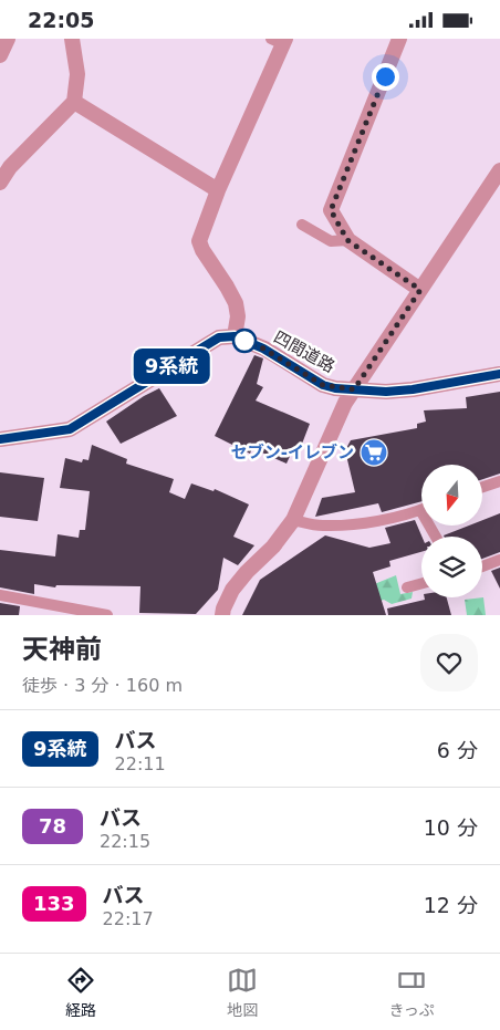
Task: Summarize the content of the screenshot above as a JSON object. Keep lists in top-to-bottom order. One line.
{"streets":{"street":["四間道路"]},"places":{"supermarket":["セブン-イレブン"]},"lines":["bus line 9系統"],"north":"bottom","page":{"status":"22:05","on_map":"9系統","heading":["天神前","徒歩 · 3 分 · 160 m"],"list":[{"mark":"9系統","name":"バス","note":"22:11","value":"6 分"},{"mark":"78","name":"バス","note":"22:15","value":"10 分"},{"mark":"133","name":"バス","note":"22:17","value":"12 分"}],"tabs":["経路","地図","きっぷ"]}}
